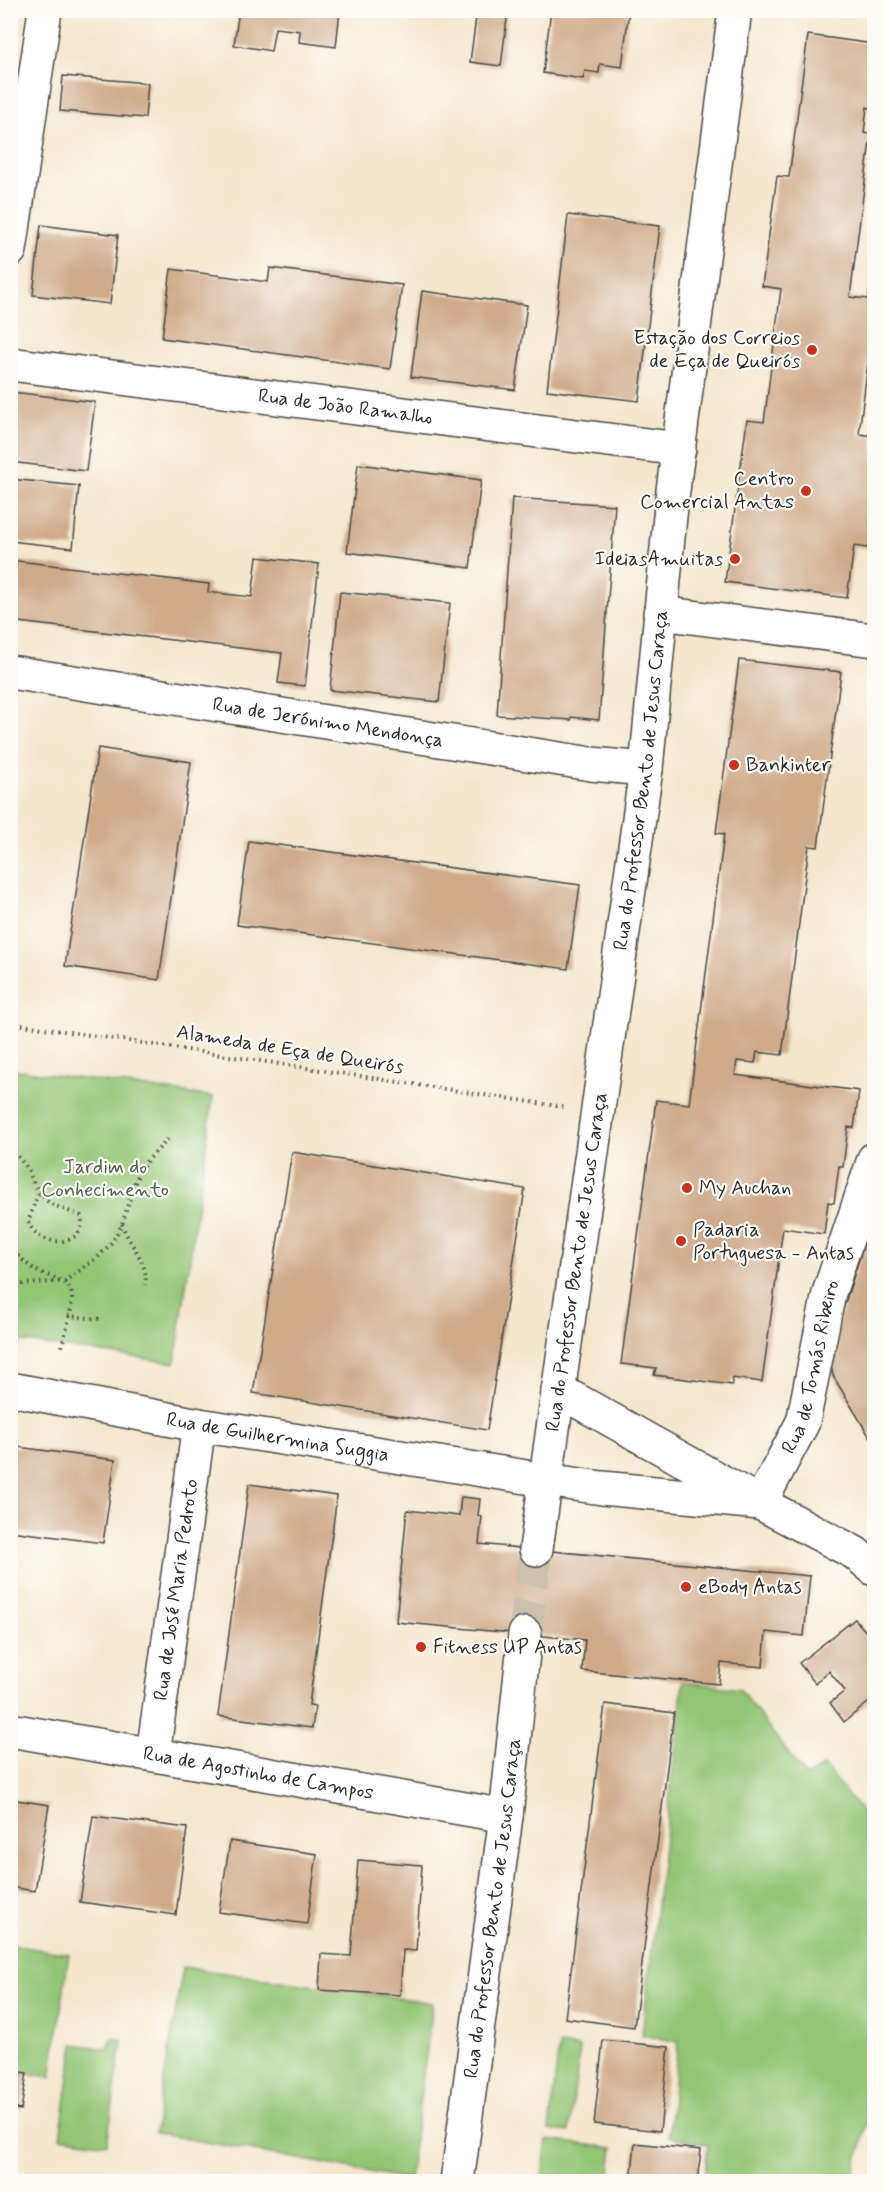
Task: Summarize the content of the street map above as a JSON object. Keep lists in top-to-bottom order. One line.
{"streets":{"street":["Rua de João Ramalho","Rua de Jerónimo Mendonça","Rua do Professor Bento de Jesus Caraça","Rua de Tomás Ribeiro","Rua de Guilhermina Suggia","Rua de José Maria Pedroto","Rua de Agostinho de Campos"],"path":["Alameda de Eça de Queirós"]},"crossings":[["Rua de João Ramalho","Rua do Professor Bento de Jesus Caraça"],["Rua de Jerónimo Mendonça","Rua do Professor Bento de Jesus Caraça"],["Rua do Professor Bento de Jesus Caraça","Rua de Guilhermina Suggia"],["Rua do Professor Bento de Jesus Caraça","Rua de Agostinho de Campos"],["Rua de Tomás Ribeiro","Rua de Guilhermina Suggia"],["Rua de Guilhermina Suggia","Rua de José Maria Pedroto"],["Rua de José Maria Pedroto","Rua de Agostinho de Campos"]],"parks":["Jardim do Conhecimento"],"places":["Estação dos Correios de Eça de Queirós","Centro Comercial Antas","IdeiasAmuitas","Bankinter","My Auchan","Padaria Portuguesa - Antas","eBody Antas","Fitness UP Antas"]}
